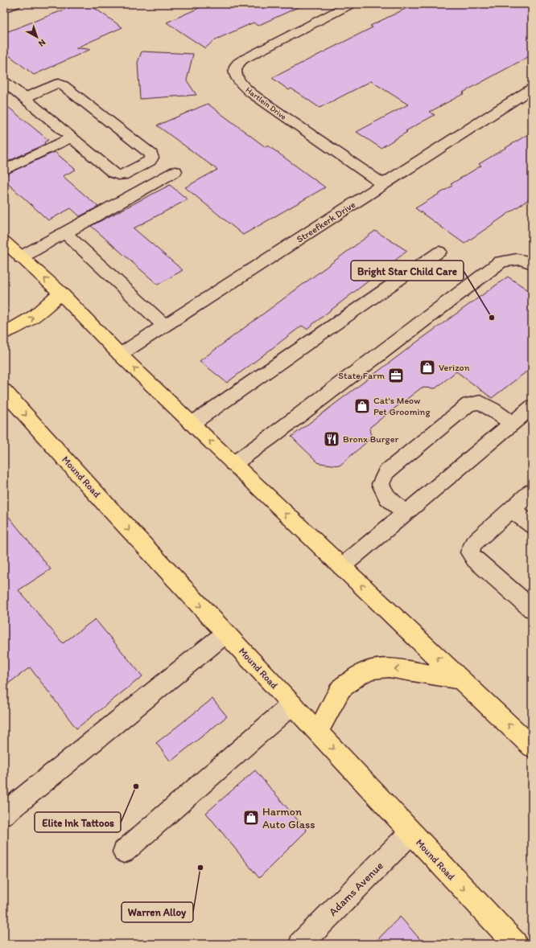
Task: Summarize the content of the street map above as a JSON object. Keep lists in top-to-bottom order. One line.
{"streets":{"main road":["Mound Road"],"street":["Hartlein Drive","Streefkerk Drive","Adams Avenue"]},"crossings":[["Hartlein Drive","Streefkerk Drive"],["Mound Road","Adams Avenue"]],"places":{"other":["Bright Star Child Care","Elite Ink Tattoos","Warren Alloy"],"shop":["Verizon","Cat's Meow Pet Grooming","Harmon Auto Glass"],"office":["State Farm"],"restaurant":["Bronx Burger"]},"north":"bottom right"}
